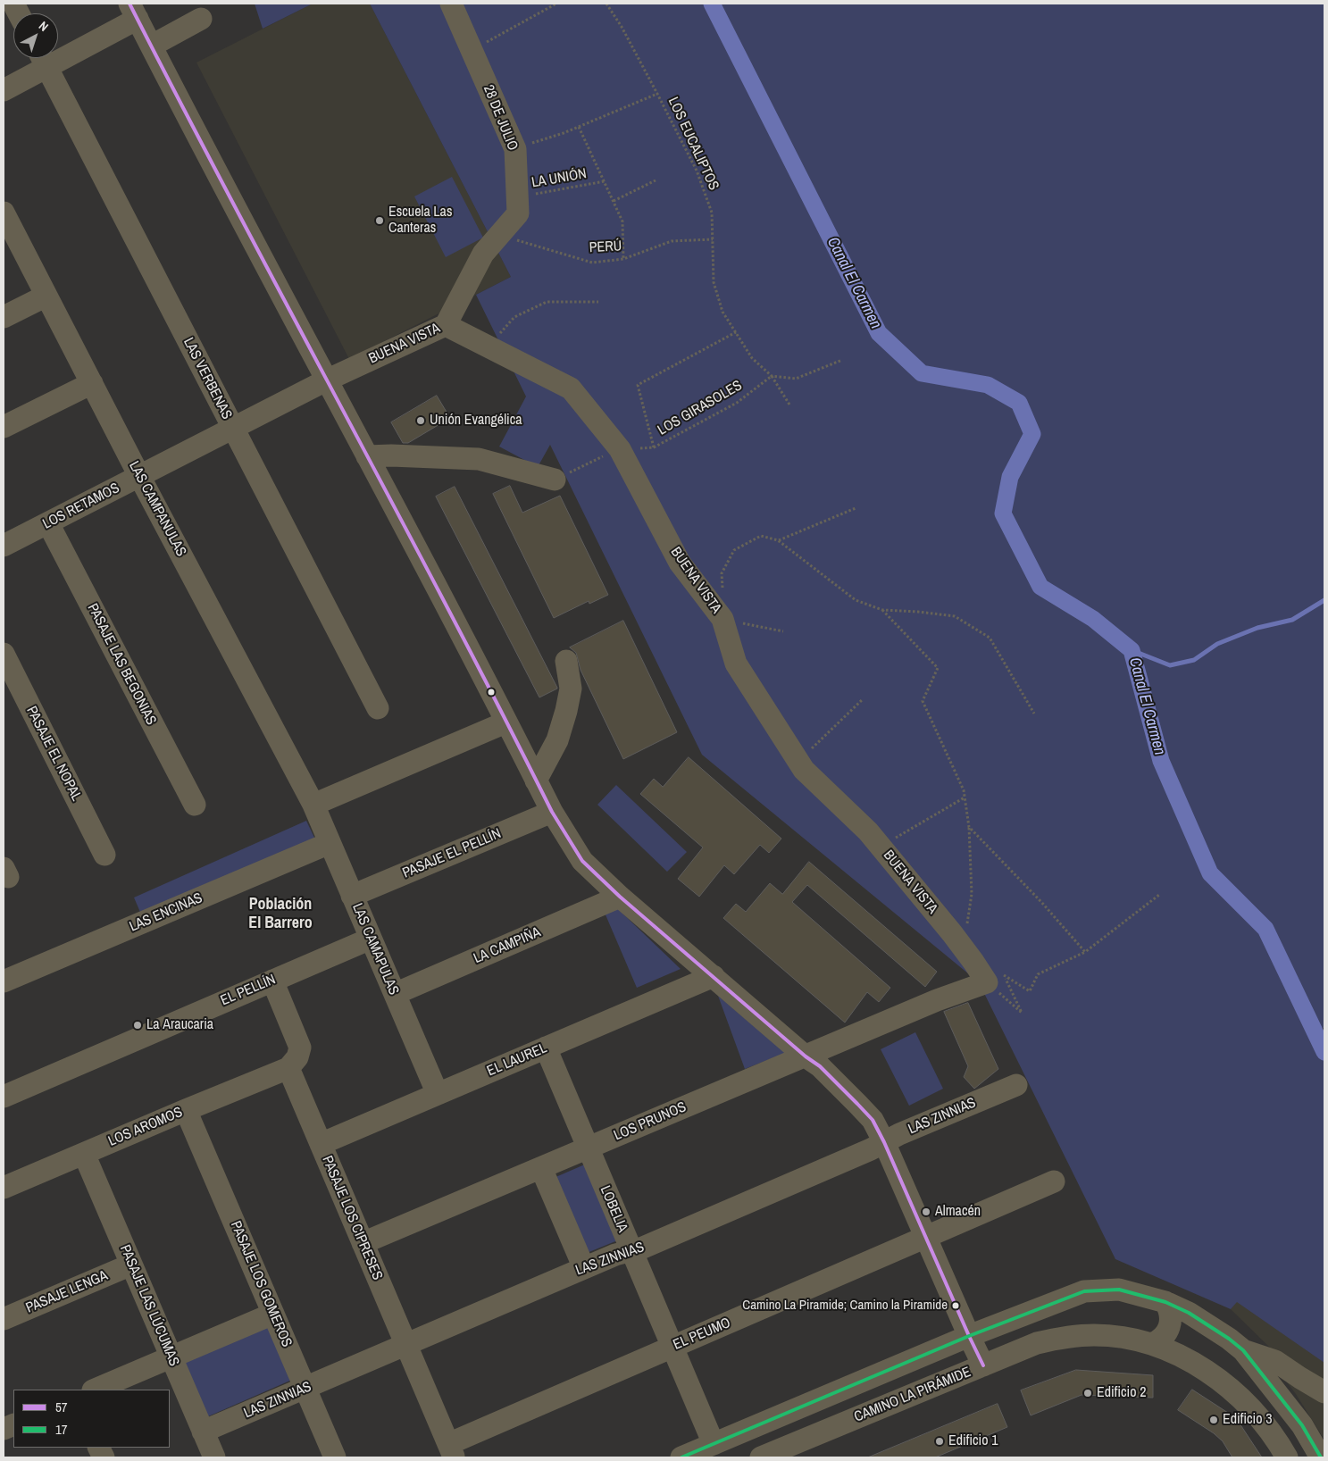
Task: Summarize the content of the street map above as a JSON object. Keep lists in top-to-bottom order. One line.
{"streets":{"street":["28 DE JULIO","BUENA VISTA","LAS VERBENAS","LOS RETAMOS","LAS CAMPANULAS","PASAJE LAS BEGONIAS","PASAJE EL NOPAL","PASAJE EL PELLÍN","LAS ENCINAS","LA CAMPIÑA","LAS CAMAPULAS","EL PELLÍN","EL LAUREL","LAS ZINNIAS","LOS PRUNOS","LOS AROMOS","LOBELIA","PASAJE LOS CIPRESES","PASAJE LOS GOMEROS","PASAJE LENGA","PASAJE LAS LÚCUMAS","EL PEUMO","CAMINO LA PIRÁMIDE"],"path":["LOS EUCALIPTOS","LA UNIÓN","PERÚ","LOS GIRASOLES"]},"crossings":[["28 DE JULIO","LA UNIÓN"],["28 DE JULIO","PERÚ"],["28 DE JULIO","BUENA VISTA"],["LOS EUCALIPTOS","PERÚ"],["LOS EUCALIPTOS","LOS GIRASOLES"],["BUENA VISTA","LOS GIRASOLES"],["BUENA VISTA","LOS RETAMOS"],["BUENA VISTA","LOS PRUNOS"],["LAS VERBENAS","LOS RETAMOS"],["LOS RETAMOS","LAS CAMPANULAS"],["LOS RETAMOS","PASAJE LAS BEGONIAS"],["LAS CAMPANULAS","LAS CAMAPULAS"],["PASAJE EL PELLÍN","LAS CAMAPULAS"],["LAS ENCINAS","LAS CAMAPULAS"],["LA CAMPIÑA","LAS CAMAPULAS"],["LAS CAMAPULAS","EL PELLÍN"],["LAS CAMAPULAS","EL LAUREL"],["EL LAUREL","LOBELIA"],["EL LAUREL","PASAJE LOS CIPRESES"],["LAS ZINNIAS","LOBELIA"],["LAS ZINNIAS","PASAJE LOS CIPRESES"],["LAS ZINNIAS","PASAJE LOS GOMEROS"],["LAS ZINNIAS","PASAJE LAS LÚCUMAS"],["LOS PRUNOS","LOBELIA"],["LOS PRUNOS","PASAJE LOS CIPRESES"],["LOS AROMOS","PASAJE LOS CIPRESES"],["LOS AROMOS","PASAJE LOS GOMEROS"],["LOS AROMOS","PASAJE LAS LÚCUMAS"],["LOBELIA","EL PEUMO"],["PASAJE LOS CIPRESES","EL PEUMO"],["PASAJE LENGA","PASAJE LAS LÚCUMAS"]],"districts":["Población El Barrero"],"water":["Canal El Carmen"],"places":["Escuela Las Canteras","Unión Evangélica","La Araucaria","Almacén","Camino La Piramide; Camino la Piramide","Edificio 2","Edificio 3","Edificio 1"],"lines":["transit line 57","transit line 17"],"legend":["57","17"],"north":"top right"}
